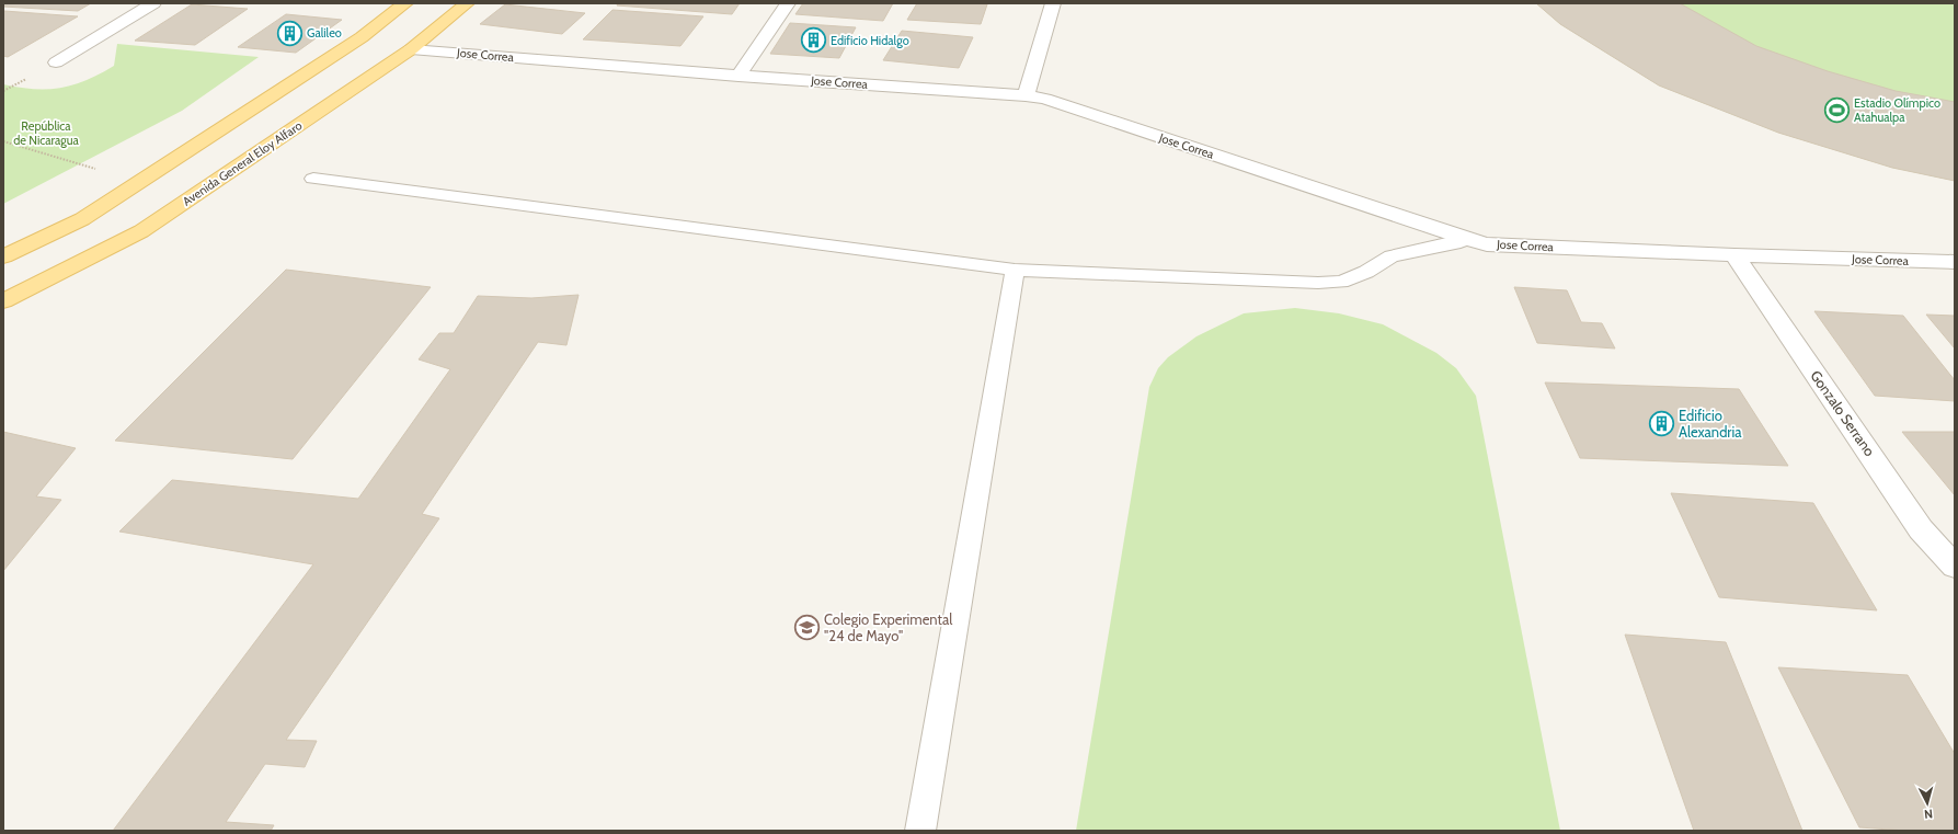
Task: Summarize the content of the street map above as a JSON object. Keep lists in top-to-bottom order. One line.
{"streets":{"main road":["Avenida General Eloy Alfaro"],"street":["Jose Correa","Gonzalo Serrano"]},"crossings":[["Jose Correa","Avenida General Eloy Alfaro"],["Jose Correa","Gonzalo Serrano"]],"parks":["República de Nicaragua"],"places":{"building":["Galileo","Edificio Hidalgo","Edificio Alexandria"],"sports":["Estadio Olímpico Atahualpa"],"school or university":["Colegio Experimental \"24 de Mayo\""]},"north":"bottom"}
